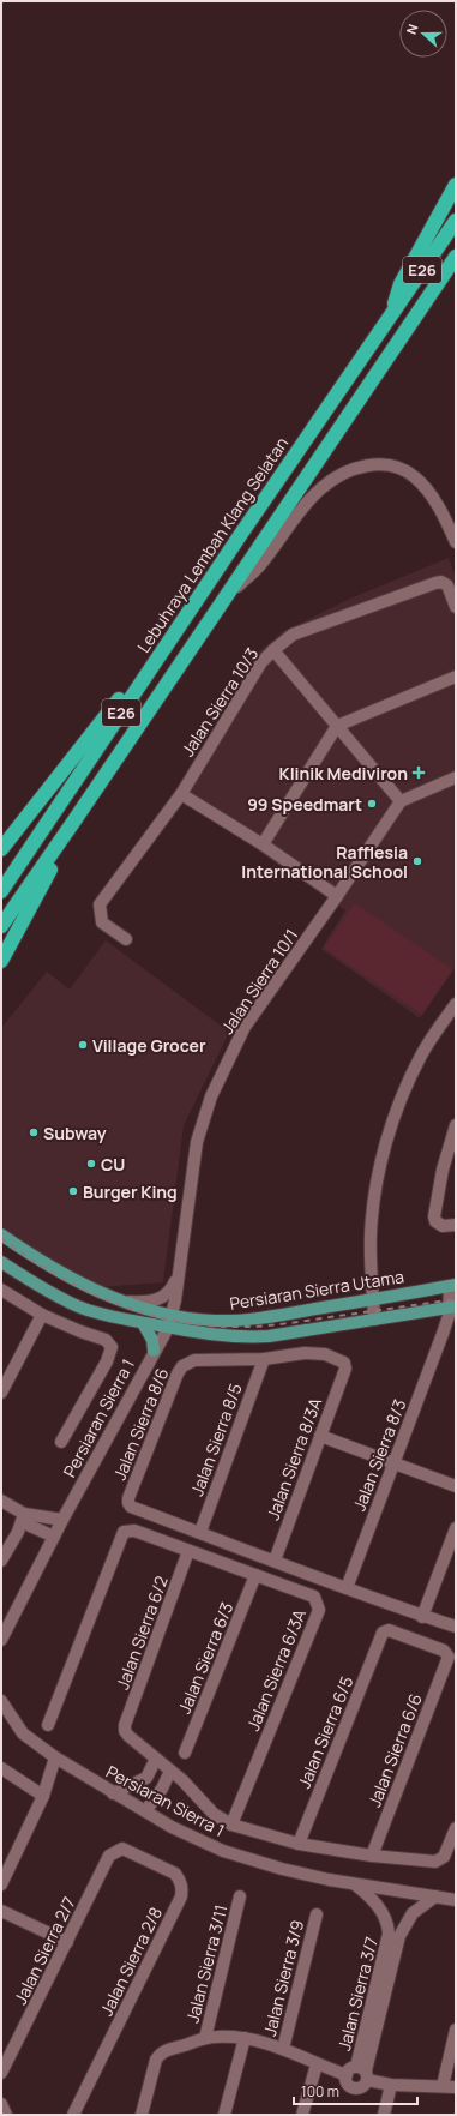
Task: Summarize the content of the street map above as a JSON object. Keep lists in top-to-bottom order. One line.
{"streets":{"highway":["E26","Lebuhraya Lembah Klang Selatan"],"main road":["Persiaran Sierra Utama"],"street":["Jalan Sierra 10/3","Jalan Sierra 10/1","Persiaran Sierra 1","Jalan Sierra 8/6","Jalan Sierra 8/5","Jalan Sierra 8/3","Jalan Sierra 8/3A","Jalan Sierra 6/2","Jalan Sierra 6/3","Jalan Sierra 6/3A","Jalan Sierra 6/5","Jalan Sierra 6/6","Jalan Sierra 2/7","Jalan Sierra 2/8","Jalan Sierra 3/11","Jalan Sierra 3/9","Jalan Sierra 3/7"]},"crossings":[["Jalan Sierra 10/1","Persiaran Sierra Utama"],["Jalan Sierra 10/1","Persiaran Sierra 1"],["Persiaran Sierra Utama","Persiaran Sierra 1"],["Persiaran Sierra Utama","Jalan Sierra 8/3"],["Persiaran Sierra 1","Jalan Sierra 3/7"],["Jalan Sierra 8/6","Jalan Sierra 8/5"],["Jalan Sierra 8/6","Jalan Sierra 8/3A"],["Jalan Sierra 8/5","Jalan Sierra 8/3A"],["Jalan Sierra 6/2","Jalan Sierra 6/3A"],["Jalan Sierra 6/3","Jalan Sierra 6/3A"],["Jalan Sierra 6/5","Jalan Sierra 6/6"],["Jalan Sierra 2/7","Jalan Sierra 2/8"]],"places":{"health":["Klinik Mediviron"],"other":["99 Speedmart","Rafflesia International School","Village Grocer","Subway","CU","Burger King"]},"scale_bar":"100 m","north":"left"}
